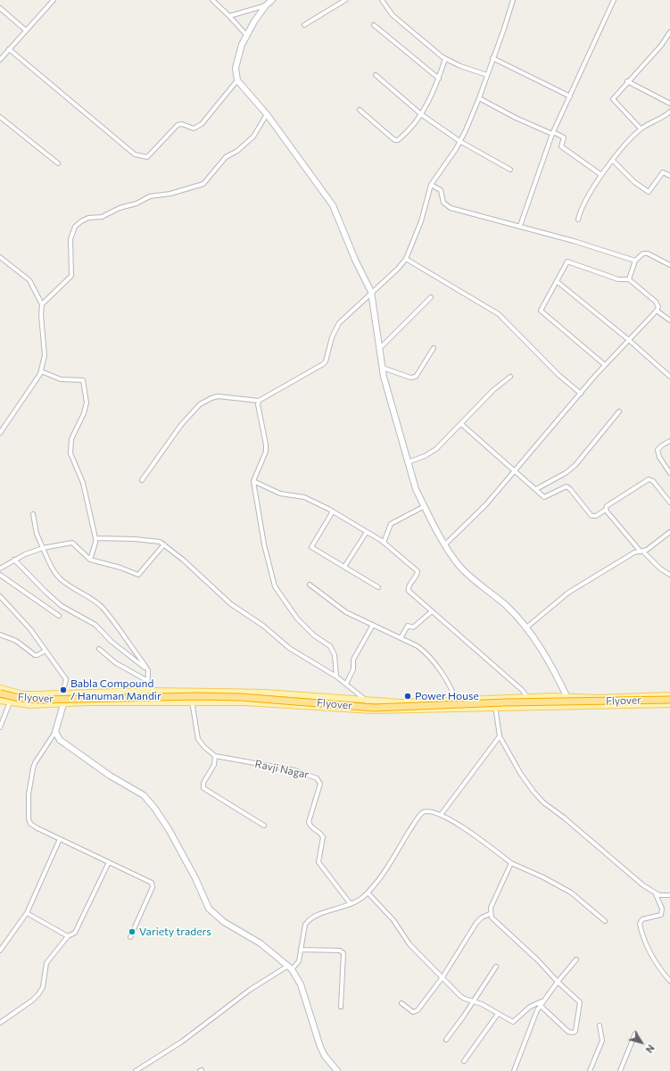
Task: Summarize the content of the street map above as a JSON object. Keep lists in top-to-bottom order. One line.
{"streets":{"highway":["Flyover"],"street":["Ravji Nagar"]},"places":["Babla Compound / Hanuman Mandir","Power House","Variety traders"],"north":"bottom right"}
